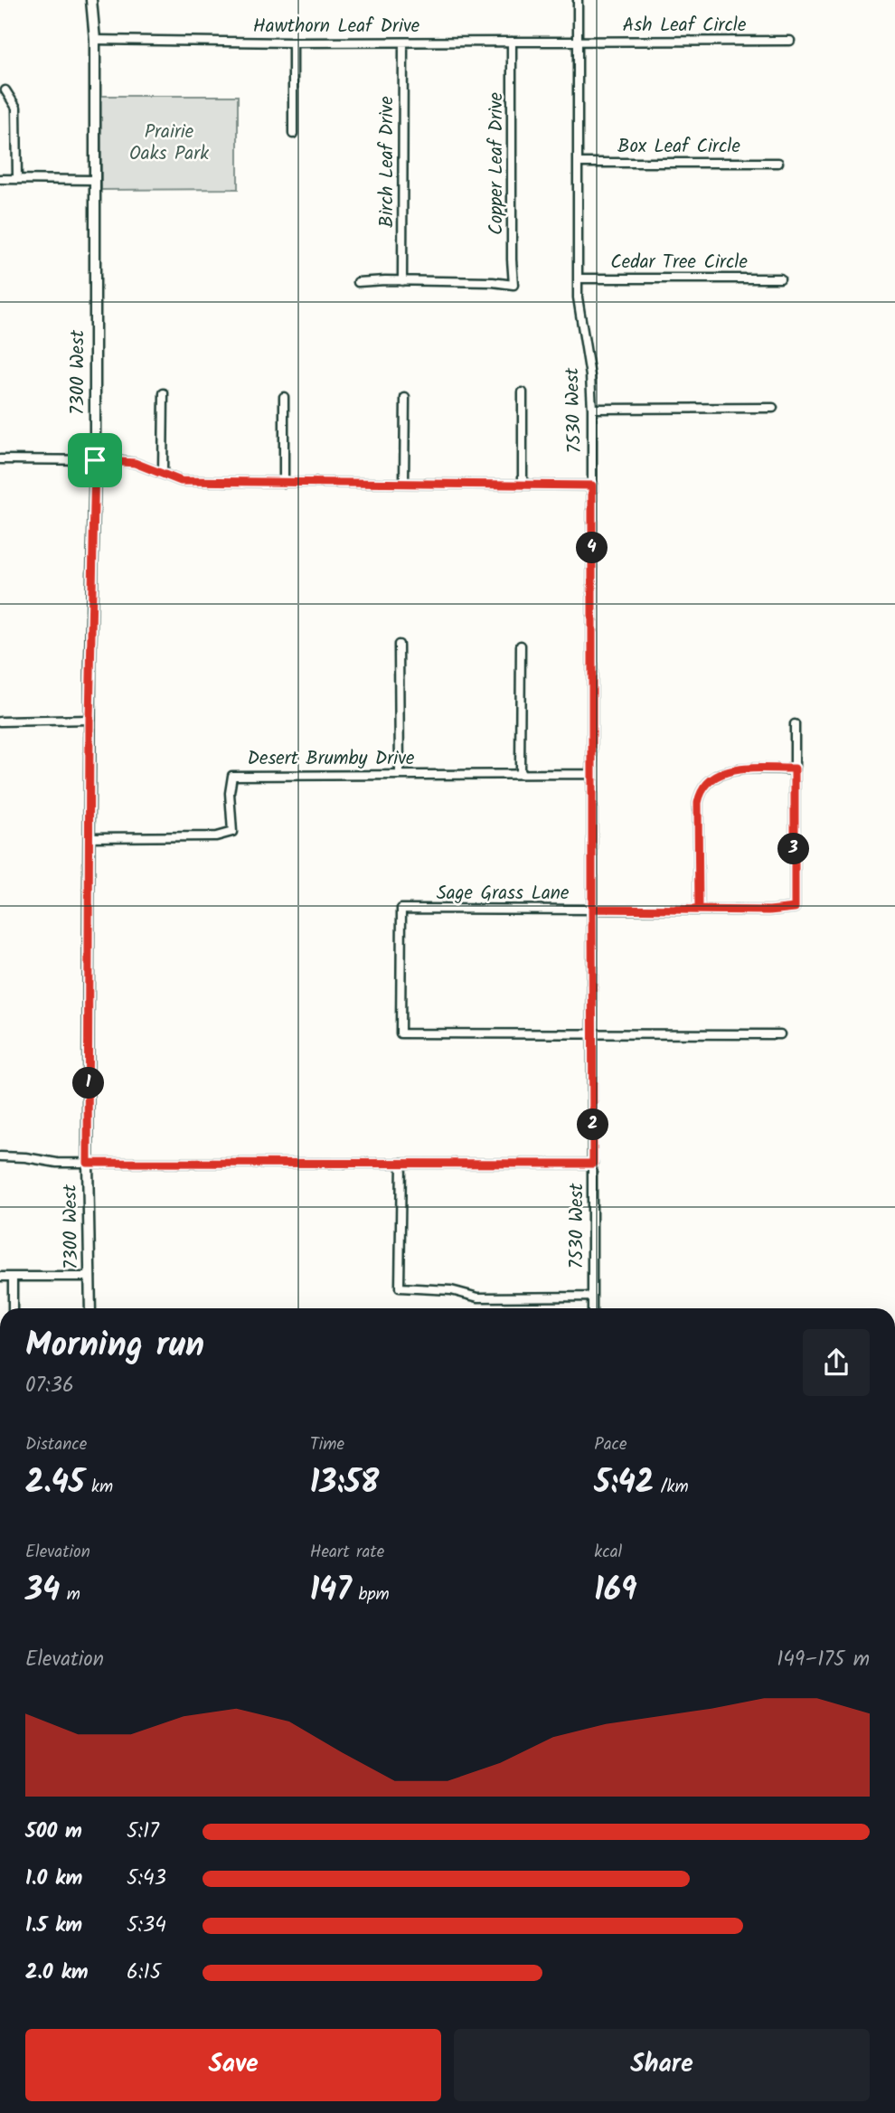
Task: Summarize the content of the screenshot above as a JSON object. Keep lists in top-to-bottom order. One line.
{"streets":{"street":["Ash Leaf Circle","Hawthorn Leaf Drive","Box Leaf Circle","Birch Leaf Drive","Copper Leaf Drive","Cedar Tree Circle","7300 West","7530 West","Desert Brumby Drive","Sage Grass Lane"]},"crossings":[["Ash Leaf Circle","Hawthorn Leaf Drive"],["Ash Leaf Circle","7530 West"],["Hawthorn Leaf Drive","Birch Leaf Drive"],["Hawthorn Leaf Drive","Copper Leaf Drive"],["Hawthorn Leaf Drive","7300 West"],["Hawthorn Leaf Drive","7530 West"],["Box Leaf Circle","7530 West"],["Birch Leaf Drive","Copper Leaf Drive"],["Cedar Tree Circle","7530 West"],["7300 West","Desert Brumby Drive"],["7530 West","Desert Brumby Drive"],["7530 West","Sage Grass Lane"]],"parks":["Prairie Oaks Park"],"page":{"pins":["4","3","1","2"],"heading":["Morning run","07:36"],"stats":[["Distance","2.45 km"],["Time","13:58"],["Pace","5:42 /km"],["Elevation","34 m"],["Heart rate","147 bpm"],["kcal","169"]],"chart":["Elevation","149–175 m"],"list":[{"name":"500 m","note":"5:17"},{"name":"1.0 km","note":"5:43"},{"name":"1.5 km","note":"5:34"},{"name":"2.0 km","note":"6:15"}],"buttons":["Save","Share"]}}
